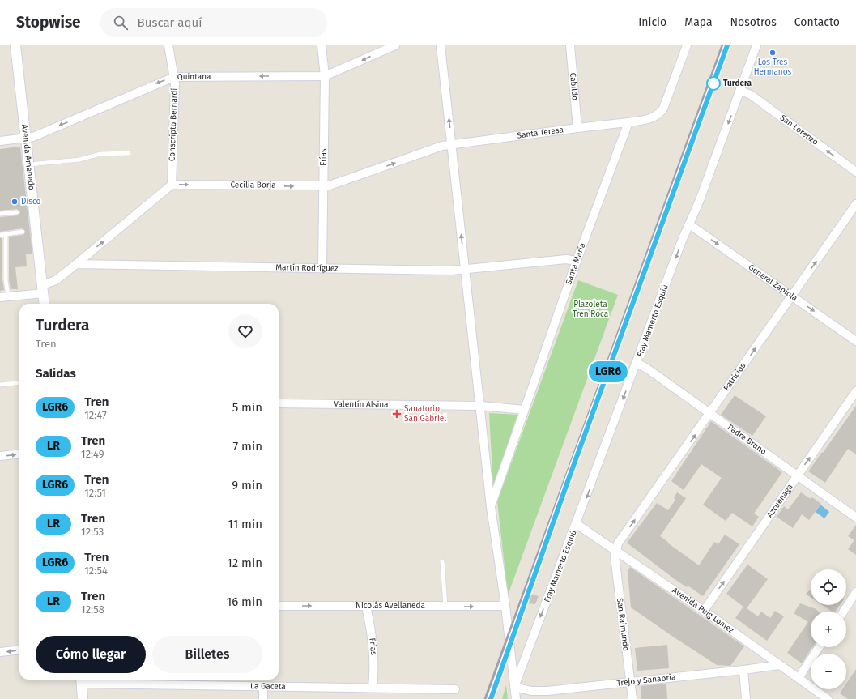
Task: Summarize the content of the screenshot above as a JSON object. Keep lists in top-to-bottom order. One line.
{"streets":{"street":["Quintana","Cabildo","Conscripto Bernardi","San Lorenzo","Santa Teresa","Avenida Amenedo","Frías","Cecilia Borja","Santa María","Martín Rodríguez","General Zapiola","Fray Mamerto Esquiú","Patricios","Valentín Alsina","Padre Bruno","Azcuénaga","Nicolás Avellaneda","Avenida Puig Lomez","San Raimundo","Trejo y Sanabria","La Gaceta"]},"crossings":[["Quintana","Conscripto Bernardi"],["Quintana","Avenida Amenedo"],["Quintana","Frías"],["Cabildo","Santa Teresa"],["Conscripto Bernardi","Cecilia Borja"],["San Lorenzo","Fray Mamerto Esquiú"],["Santa Teresa","Cecilia Borja"],["Santa Teresa","Santa María"],["Frías","Cecilia Borja"],["Frías","Martín Rodríguez"],["Frías","Nicolás Avellaneda"],["Frías","La Gaceta"],["Santa María","Martín Rodríguez"],["Santa María","Valentín Alsina"],["General Zapiola","Fray Mamerto Esquiú"],["General Zapiola","Patricios"],["Fray Mamerto Esquiú","Padre Bruno"],["Fray Mamerto Esquiú","Avenida Puig Lomez"],["Fray Mamerto Esquiú","Trejo y Sanabria"],["Patricios","Padre Bruno"],["Patricios","Avenida Puig Lomez"],["Patricios","San Raimundo"],["Padre Bruno","Azcuénaga"],["Azcuénaga","Avenida Puig Lomez"],["Avenida Puig Lomez","San Raimundo"],["Avenida Puig Lomez","Trejo y Sanabria"],["San Raimundo","Trejo y Sanabria"]],"one_way":["Quintana","San Lorenzo","Cecilia Borja","General Zapiola","Fray Mamerto Esquiú","Patricios","Azcuénaga","Nicolás Avellaneda"],"parks":["Plazoleta Tren Roca"],"places":{"other":["Los Tres Hermanos","Turdera","Disco"],"health":["Sanatorio San Gabriel"]},"page":{"header":"Stopwise","search":"Buscar aquí","nav":["Inicio","Mapa","Nosotros","Contacto"],"on_map":"LGR6","heading":[["Turdera","Tren"],"Salidas"],"list":[{"mark":"LGR6","name":"Tren","note":"12:47","value":"5 min"},{"mark":"LR","name":"Tren","note":"12:49","value":"7 min"},{"mark":"LGR6","name":"Tren","note":"12:51","value":"9 min"},{"mark":"LR","name":"Tren","note":"12:53","value":"11 min"},{"mark":"LGR6","name":"Tren","note":"12:54","value":"12 min"},{"mark":"LR","name":"Tren","note":"12:58","value":"16 min"}],"map_buttons":["+","−"],"buttons":["Cómo llegar","Billetes"]}}
